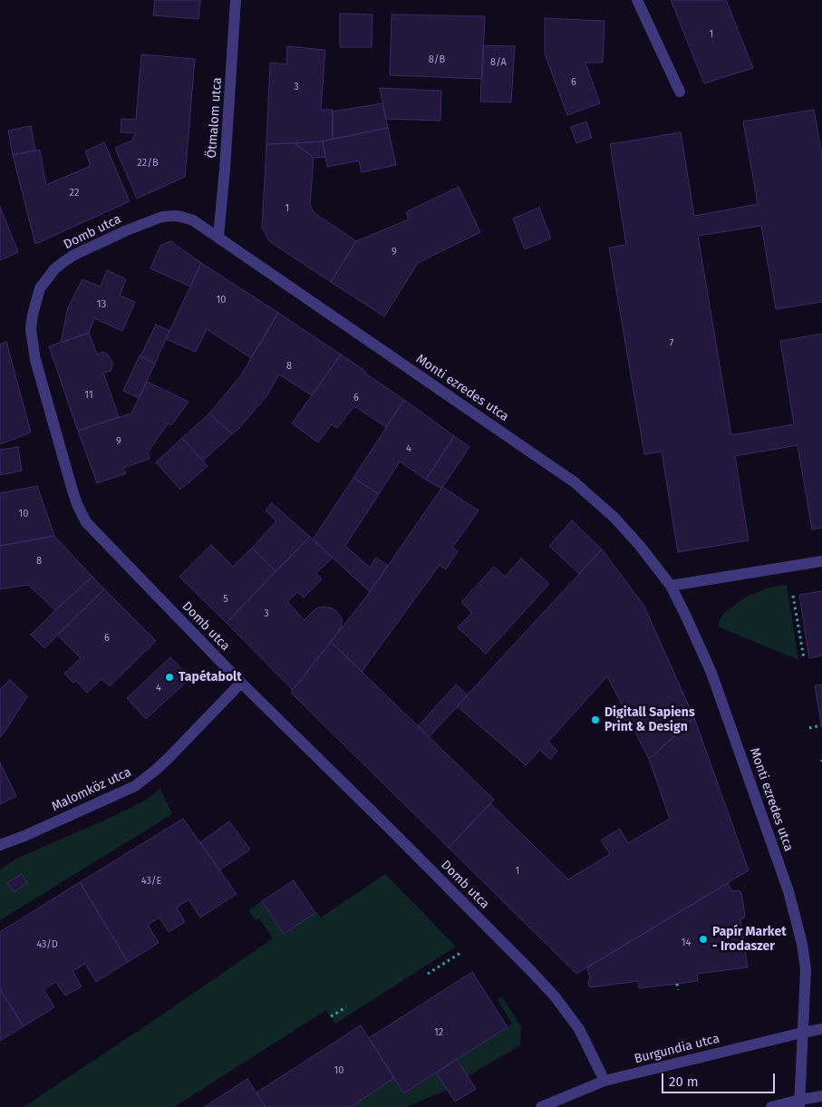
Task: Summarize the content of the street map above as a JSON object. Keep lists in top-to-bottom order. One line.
{"streets":{"street":["Ötmalom utca","Domb utca","Monti ezredes utca","Malomköz utca","Burgundia utca"]},"crossings":[["Ötmalom utca","Domb utca"],["Ötmalom utca","Monti ezredes utca"],["Domb utca","Monti ezredes utca"],["Domb utca","Malomköz utca"],["Domb utca","Burgundia utca"],["Monti ezredes utca","Burgundia utca"]],"places":["Tapétabolt","Digitall Sapiens Print & Design","Papír Market - Irodaszer"],"house_numbers":["1","8/B","8/A","6","3","22/B","22","1","9","10","13","7","8","11","6","9","4","10","8","5","3","6","4","1","43/E","14","43/D","12","10"],"scale_bar":"20 m"}
